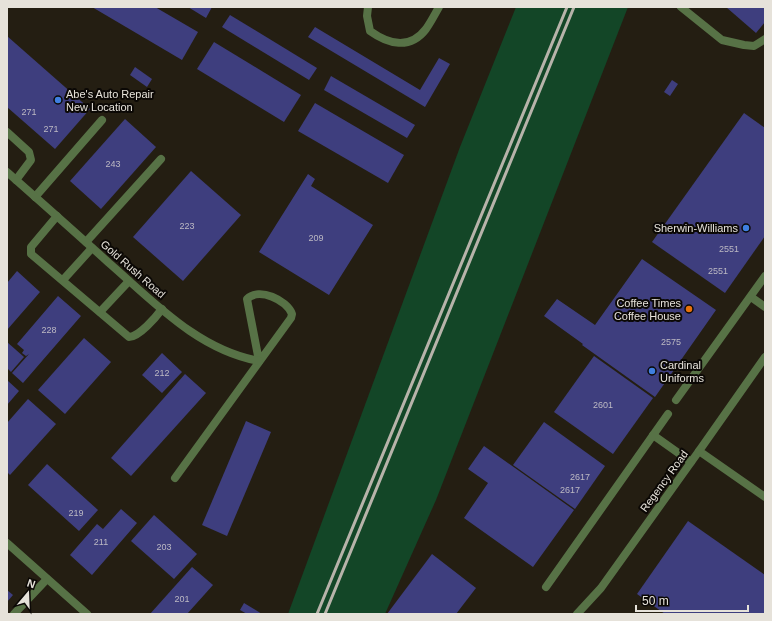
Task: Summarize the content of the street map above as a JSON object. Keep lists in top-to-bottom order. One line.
{"streets":{"street":["Gold Rush Road","Regency Road"]},"places":["Abe's Auto Repair New Location","Sherwin-Williams","Coffee Times Coffee House","Cardinal Uniforms"],"house_numbers":["271","271","243","223","209","2551","2551","228","2575","212","2601","2617","2617","219","211","203","201"],"scale_bar":"50 m","north":"top"}
